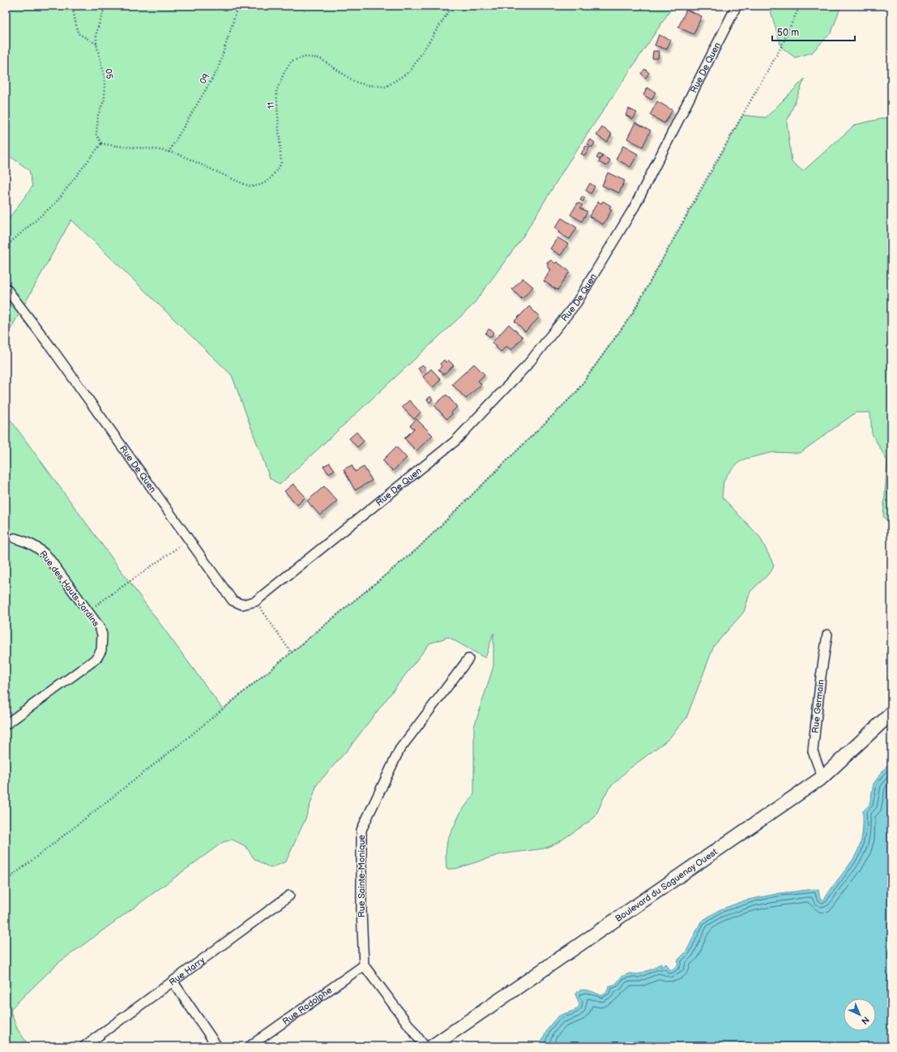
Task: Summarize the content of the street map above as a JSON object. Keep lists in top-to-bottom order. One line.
{"streets":{"main road":["Boulevard du Saguenay Ouest"],"street":["Rue De Quen","Rue des Hauts-Jardins","Rue Germain","Rue Sainte-Monique","Rue Harry","Rue Rodolphe"],"path":["05","09","11"]},"crossings":[["05","11"],["09","11"],["Rue Germain","Boulevard du Saguenay Ouest"],["Rue Sainte-Monique","Rue Rodolphe"]],"scale_bar":"50 m","north":"bottom right"}
